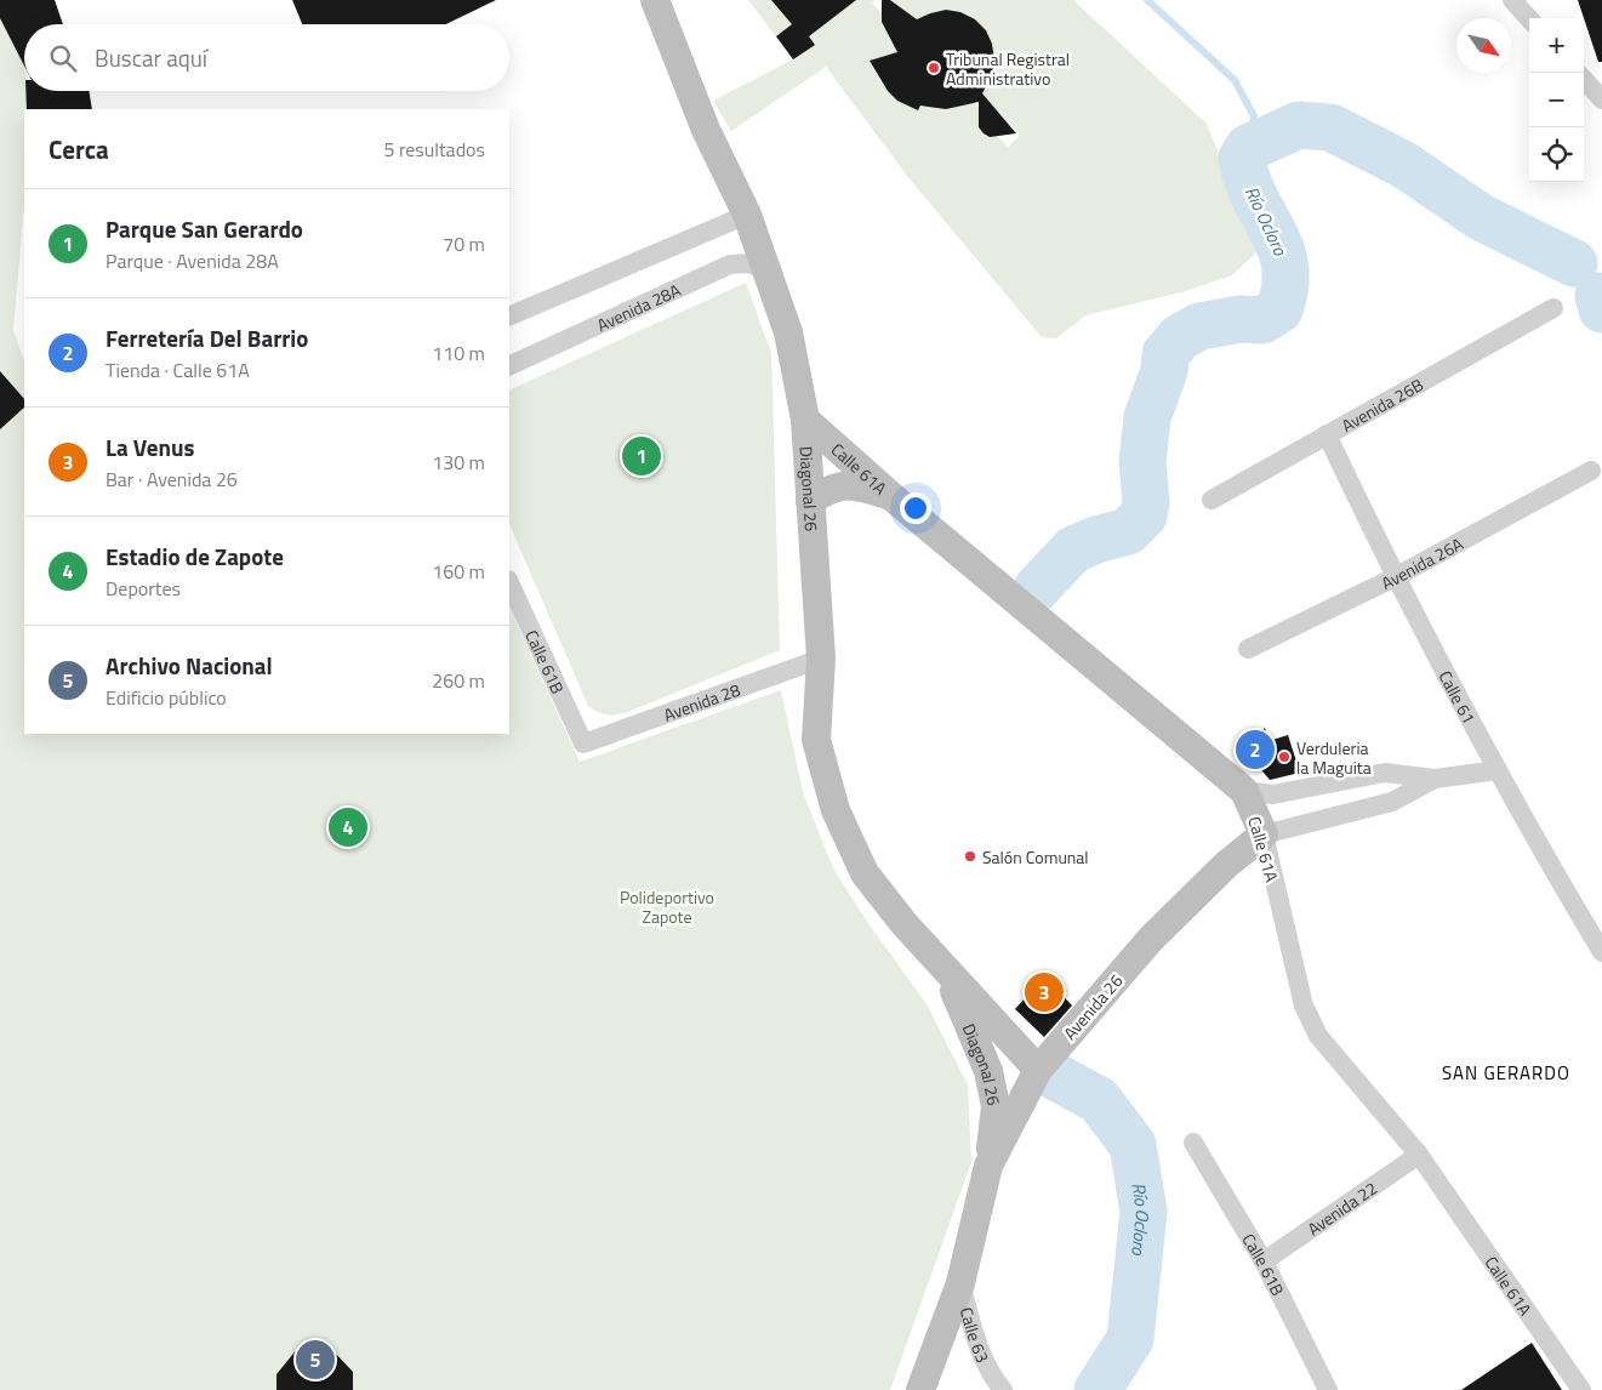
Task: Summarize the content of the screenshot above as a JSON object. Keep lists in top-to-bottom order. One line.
{"streets":{"street":["Avenida 28A","Avenida 26B","Calle 61A","Diagonal 26","Avenida 26A","Calle 61B","Calle 61","Avenida 28","Avenida 26","Avenida 22","Calle 63"]},"crossings":[["Avenida 28A","Diagonal 26"],["Avenida 26B","Calle 61"],["Calle 61A","Diagonal 26"],["Calle 61A","Avenida 26"],["Calle 61A","Avenida 22"],["Diagonal 26","Avenida 28"],["Diagonal 26","Avenida 26"],["Avenida 26A","Calle 61"],["Calle 61B","Avenida 28"],["Calle 61B","Avenida 22"],["Calle 61","Avenida 26"],["Avenida 26","Calle 63"]],"districts":["SAN GERARDO"],"water":["Río Ocloro"],"parks":["Polideportivo Zapote"],"places":["Tribunal Registral Administrativo","Verduleria la Maguita","Salón Comunal"],"north":"bottom right","page":{"map_buttons":["+","−"],"search":"Buscar aquí","heading":["Cerca","5 resultados"],"list":[{"mark":"1","name":"Parque San Gerardo","note":"Parque · Avenida 28A","value":"70 m"},{"mark":"2","name":"Ferretería Del Barrio","note":"Tienda · Calle 61A","value":"110 m"},{"mark":"3","name":"La Venus","note":"Bar · Avenida 26","value":"130 m"},{"mark":"4","name":"Estadio de Zapote","note":"Deportes","value":"160 m"},{"mark":"5","name":"Archivo Nacional","note":"Edificio público","value":"260 m"}],"pins":["1","2","4","3","5"]}}
